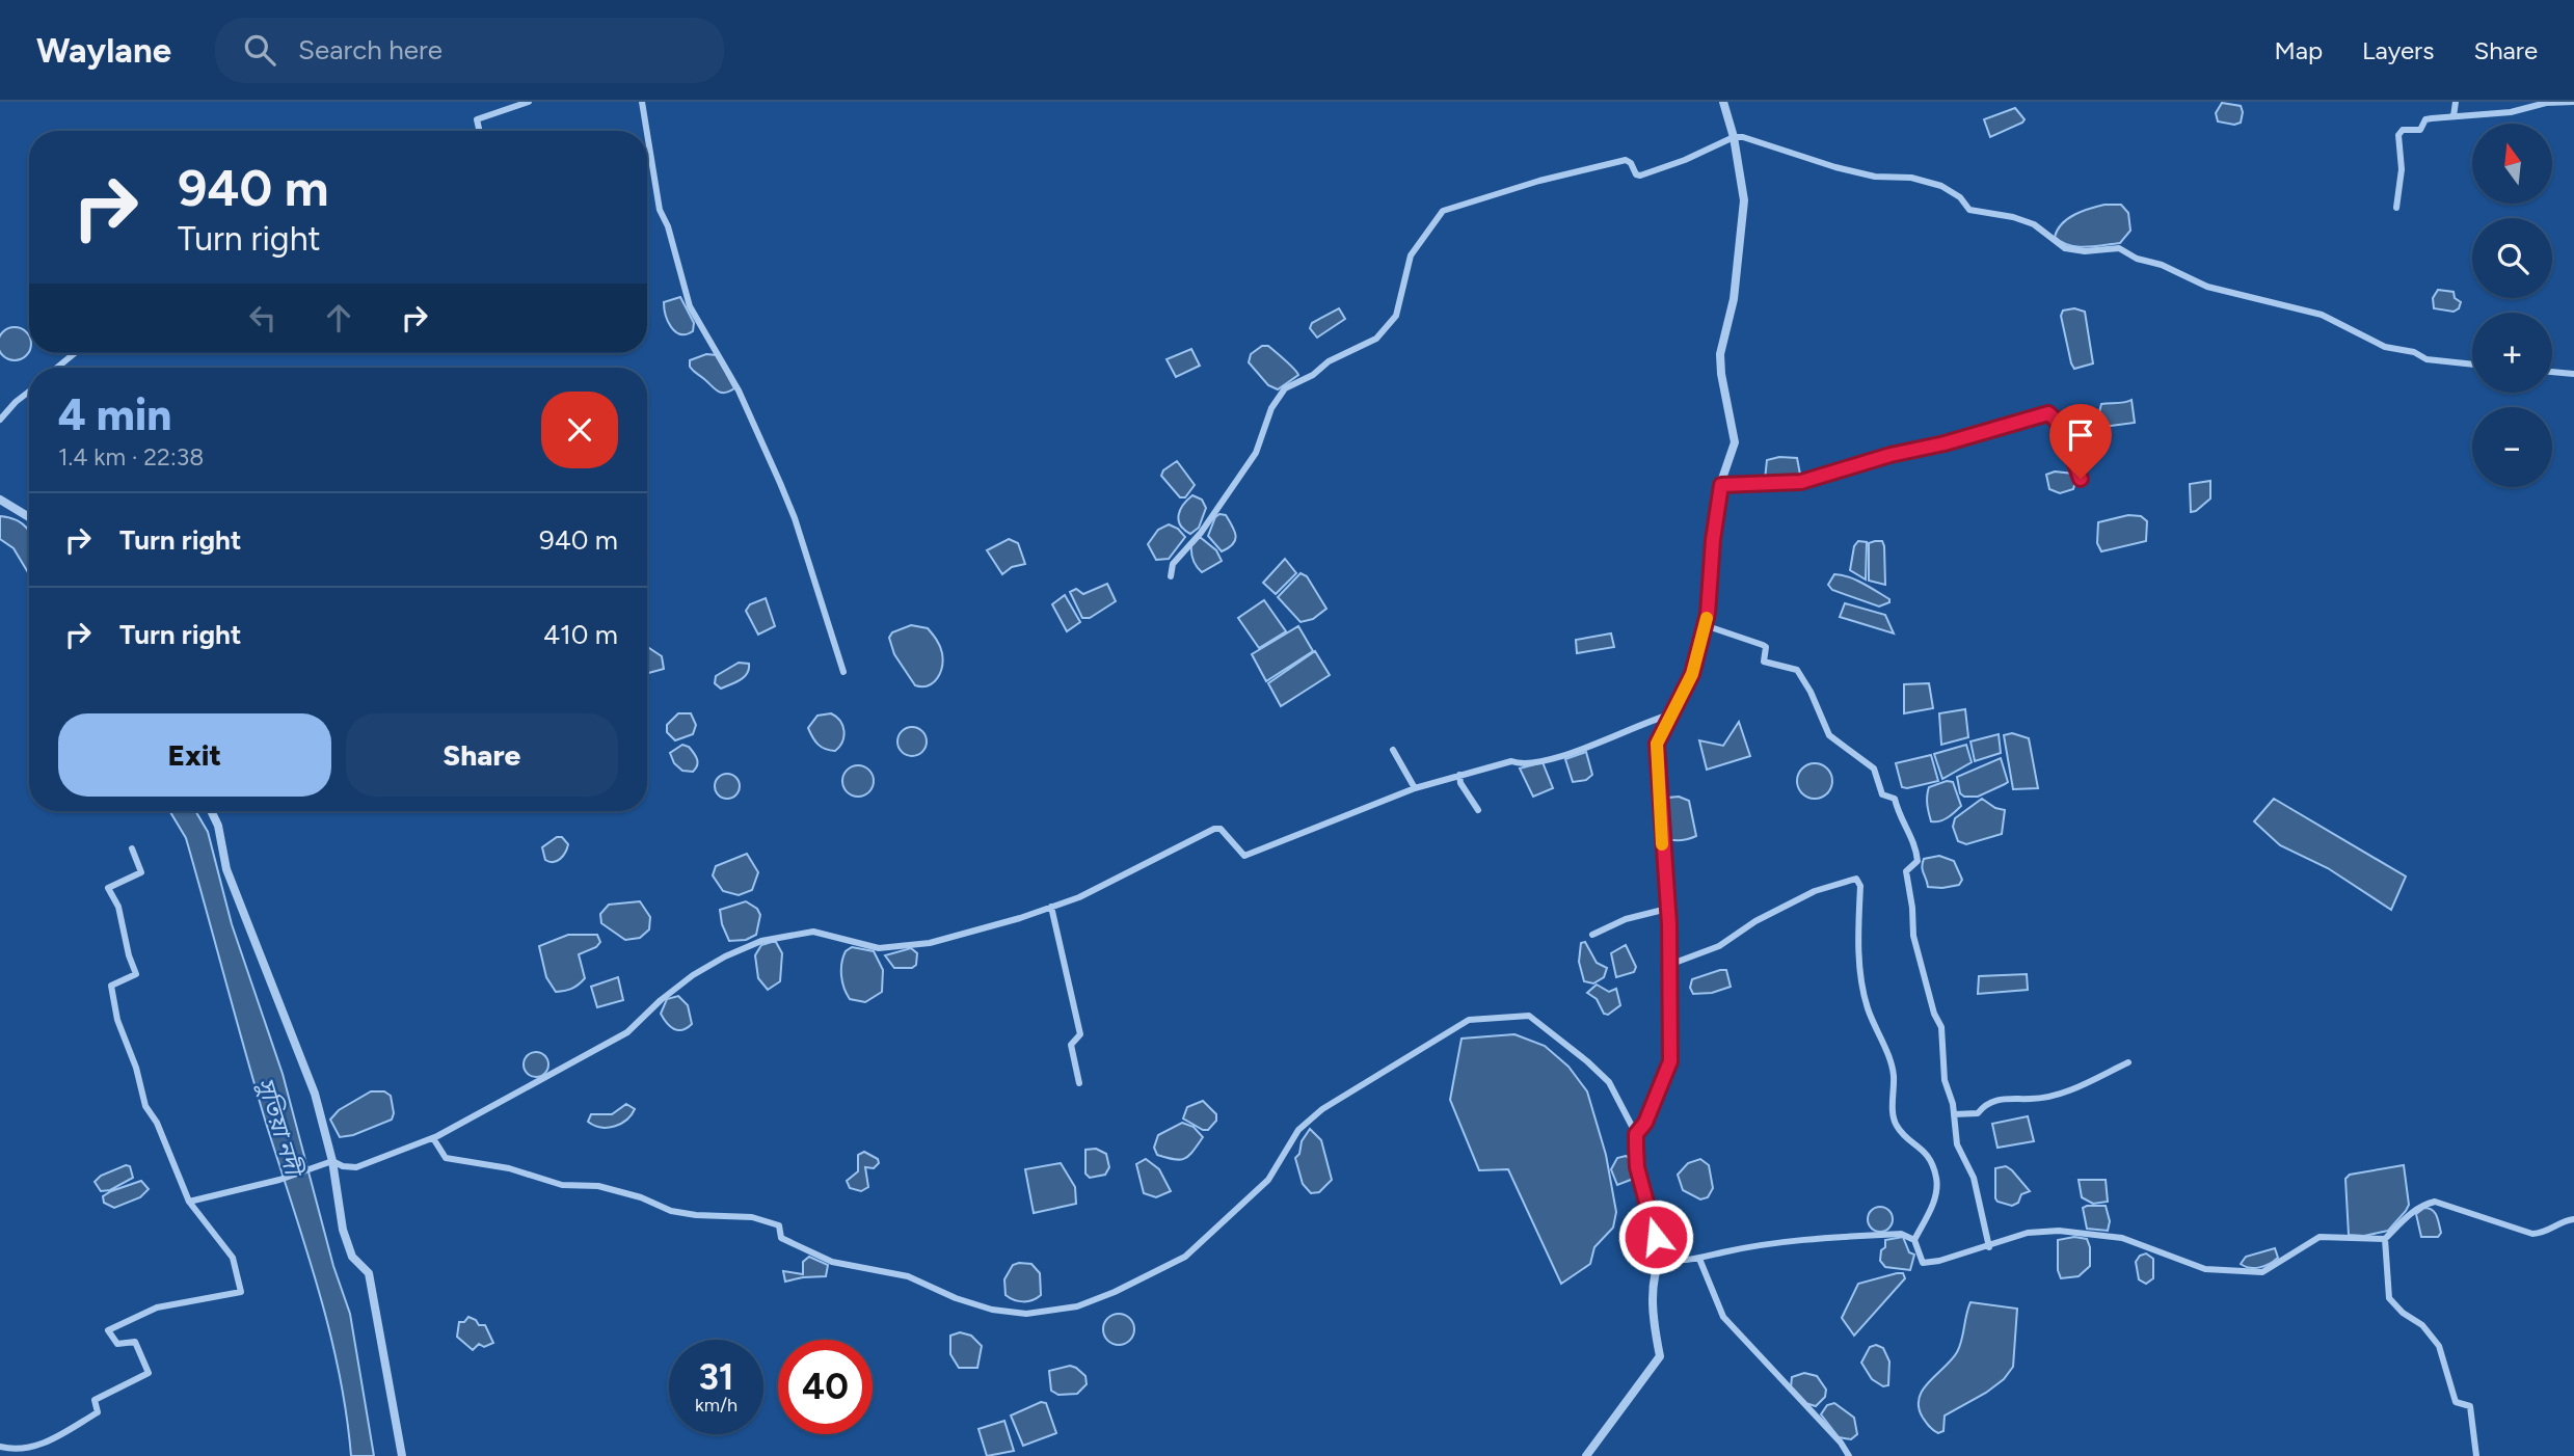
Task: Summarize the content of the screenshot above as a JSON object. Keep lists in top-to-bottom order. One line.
{"water":["সুতিয়া নদী"],"north":"top","page":{"header":"Waylane","search":"Search here","nav":["Map","Layers","Share"],"map_buttons":["+","−"],"turn":["940 m","Turn right"],"heading":["4 min","1.4 km · 22:38"],"list":[{"name":"Turn right","value":"940 m"},{"name":"Turn right","value":"410 m"}],"buttons":["Exit","Share"],"speed":"31 km/h","limit":"40"}}
